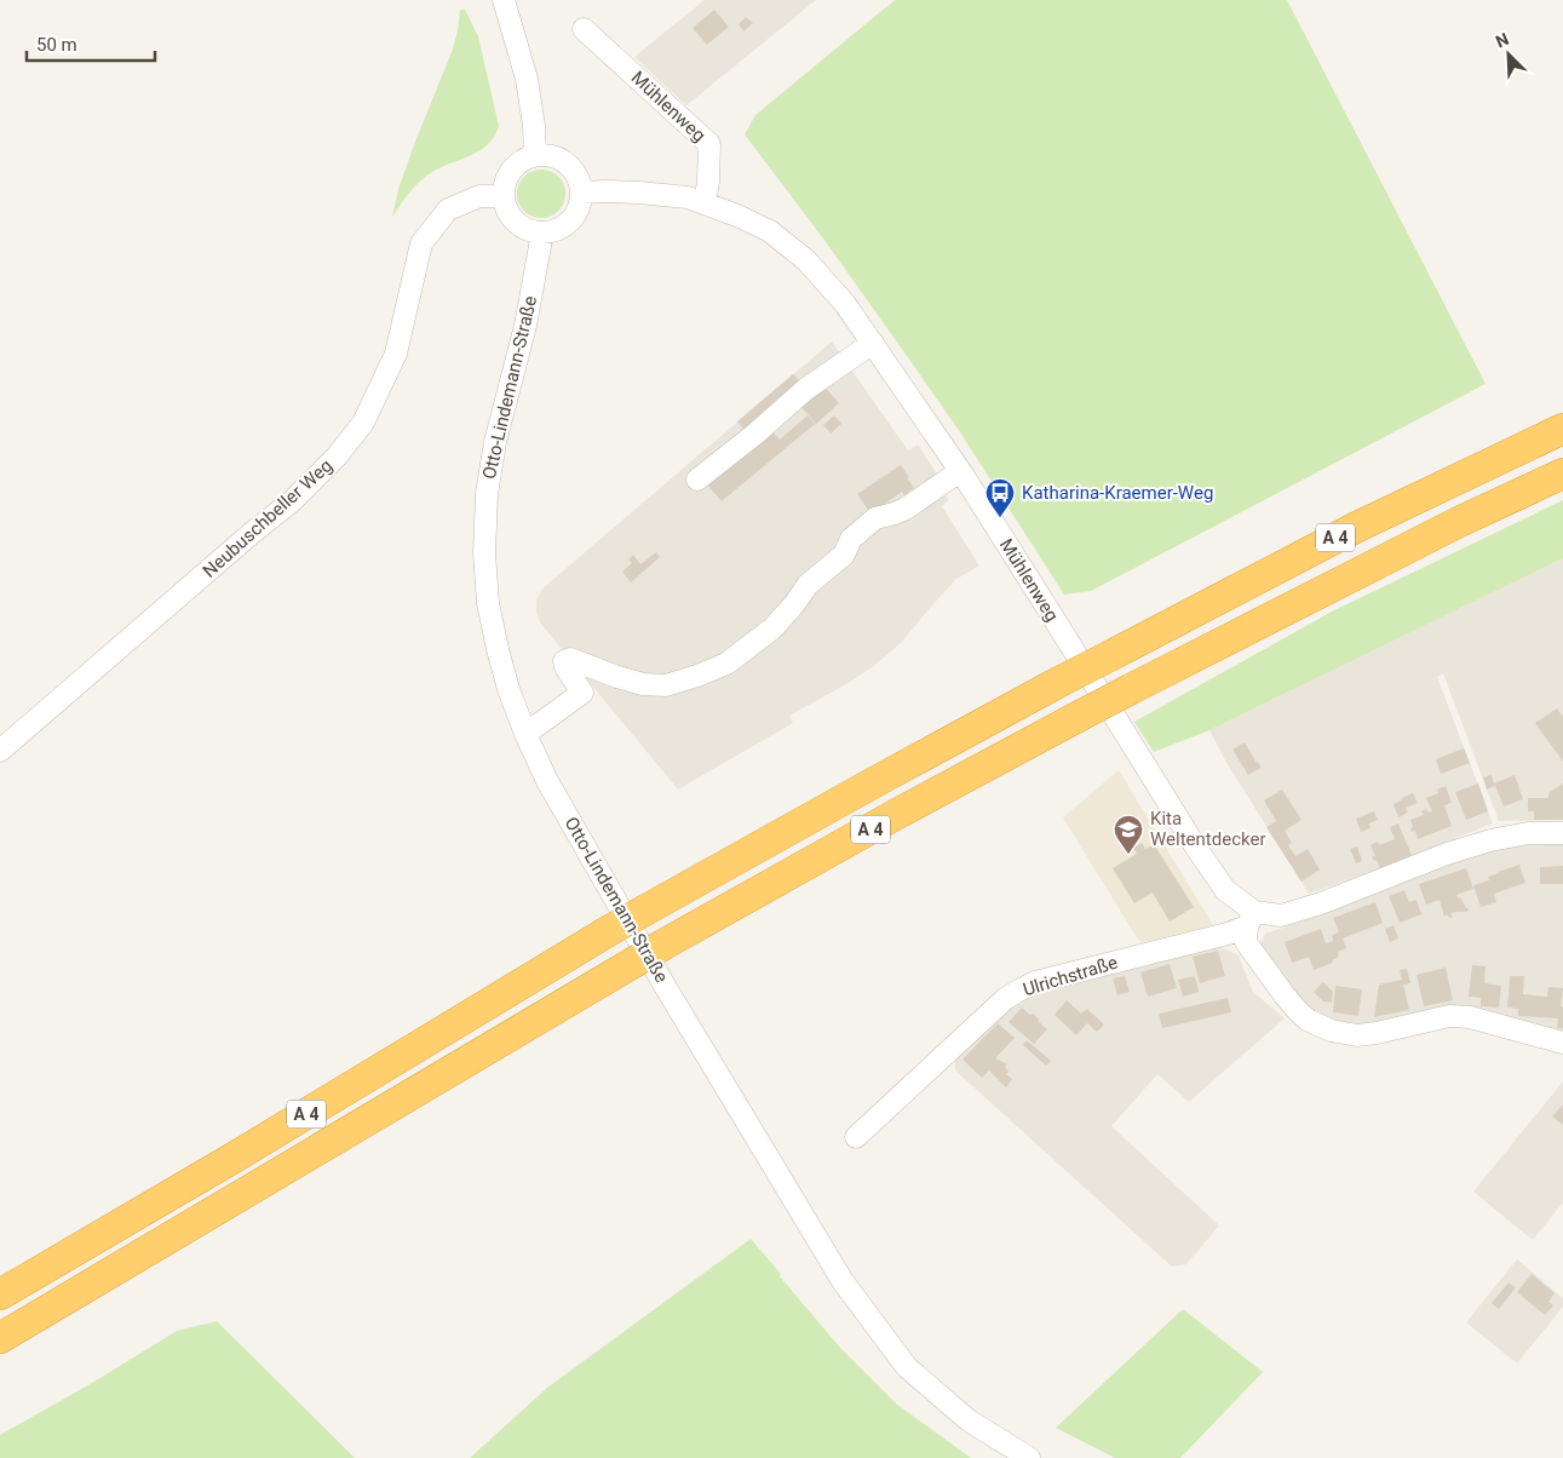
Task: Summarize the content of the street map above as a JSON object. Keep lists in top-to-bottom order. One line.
{"streets":{"highway":["A 4"],"street":["Mühlenweg","Otto-Lindemann-Straße","Neubuschbeller Weg","Ulrichstraße"]},"crossings":[["Mühlenweg","Otto-Lindemann-Straße"],["Mühlenweg","Neubuschbeller Weg"],["Mühlenweg","Ulrichstraße"],["Otto-Lindemann-Straße","Neubuschbeller Weg"]],"places":{"bus stop":["Katharina-Kraemer-Weg"],"school or university":["Kita Weltentdecker"]},"scale_bar":"50 m","north":"top left"}
